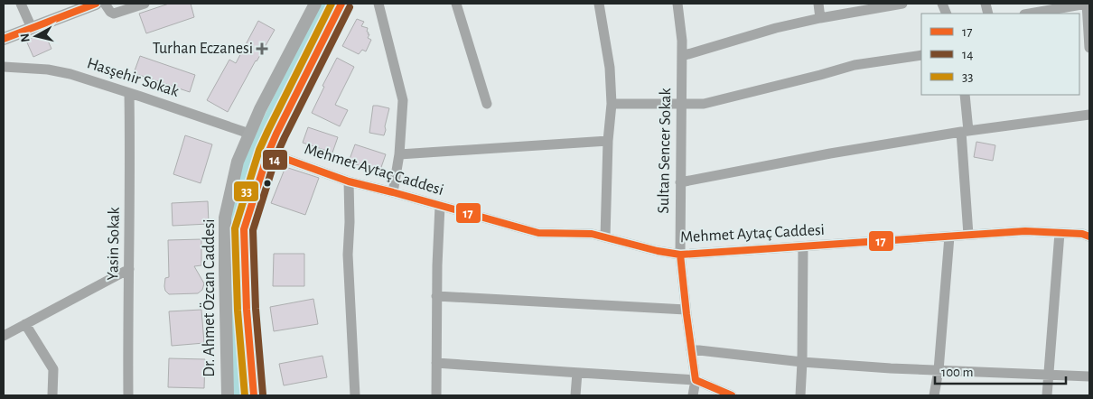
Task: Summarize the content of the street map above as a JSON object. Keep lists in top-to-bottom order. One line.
{"streets":{"main road":["Dr. Ahmet Özcan Caddesi"],"street":["Hasşehir Sokak","Sultan Sencer Sokak","Mehmet Aytaç Caddesi","Yasin Sokak"]},"crossings":[["Hasşehir Sokak","Yasin Sokak"],["Hasşehir Sokak","Dr. Ahmet Özcan Caddesi"],["Sultan Sencer Sokak","Mehmet Aytaç Caddesi"]],"places":{"health":["Turhan Eczanesi"]},"lines":["transit line 17","transit line 33","transit line 14"],"legend":["17","14","33"],"scale_bar":"100 m","north":"left"}
